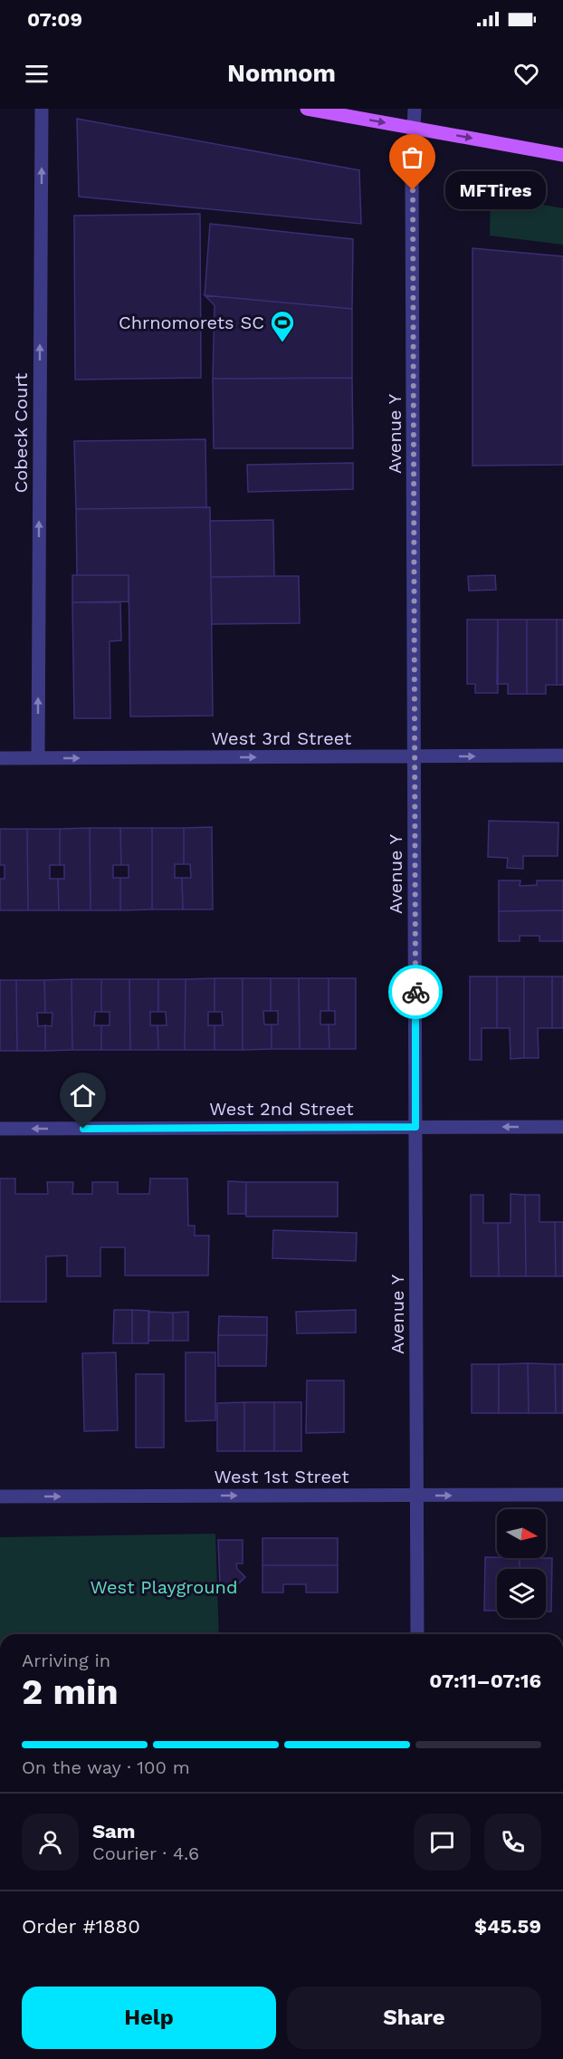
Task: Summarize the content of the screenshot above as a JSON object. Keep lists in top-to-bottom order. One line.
{"streets":{"street":["Cobeck Court","Avenue Y","West 3rd Street","West 2nd Street","West 1st Street"]},"crossings":[["Cobeck Court","West 3rd Street"],["Avenue Y","West 3rd Street"],["Avenue Y","West 2nd Street"],["Avenue Y","West 1st Street"]],"one_way":["Cobeck Court","West 3rd Street","West 2nd Street","West 1st Street"],"parks":["West Playground"],"places":{"other":["MFTires"],"sports":["Chrnomorets SC"]},"north":"right","page":{"status":"07:09","header":"Nomnom","bubble":"MFTires","heading":["2 min","Arriving in","07:11–07:16"],"panel":["Sam","Courier · 4.6","Order #1880","$45.59"],"bar":"On the way · 100 m","buttons":["Help","Share"]}}
